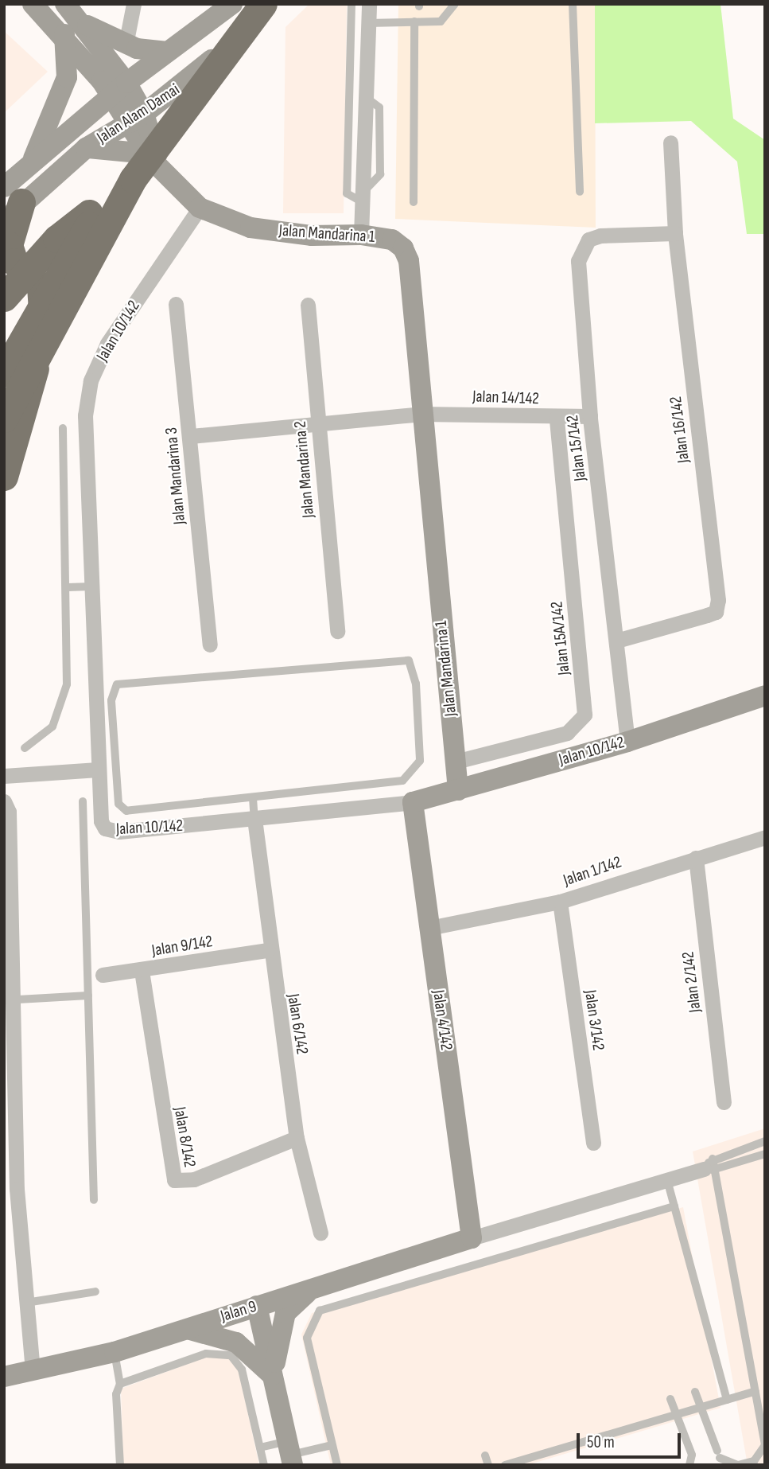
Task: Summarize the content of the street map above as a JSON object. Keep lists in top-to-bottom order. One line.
{"streets":{"street":["Jalan Alam Damai","Jalan Mandarina 1","Jalan 10/142","Jalan 14/142","Jalan 16/142","Jalan 15/142","Jalan Mandarina 2","Jalan Mandarina 3","Jalan 15A/142","Jalan 1/142","Jalan 9/142","Jalan 2/142","Jalan 4/142","Jalan 3/142","Jalan 6/142","Jalan 8/142","Jalan 9"]},"crossings":[["Jalan Alam Damai","Jalan Mandarina 1"],["Jalan Mandarina 1","Jalan 10/142"],["Jalan Mandarina 1","Jalan 14/142"],["Jalan Mandarina 1","Jalan 15A/142"],["Jalan 10/142","Jalan 15/142"],["Jalan 10/142","Jalan 4/142"],["Jalan 10/142","Jalan 6/142"],["Jalan 14/142","Jalan 15/142"],["Jalan 14/142","Jalan 15A/142"],["Jalan 16/142","Jalan 15/142"],["Jalan 1/142","Jalan 2/142"],["Jalan 1/142","Jalan 4/142"],["Jalan 1/142","Jalan 3/142"],["Jalan 9/142","Jalan 6/142"],["Jalan 9/142","Jalan 8/142"],["Jalan 4/142","Jalan 9"],["Jalan 6/142","Jalan 8/142"]],"scale_bar":"50 m"}
